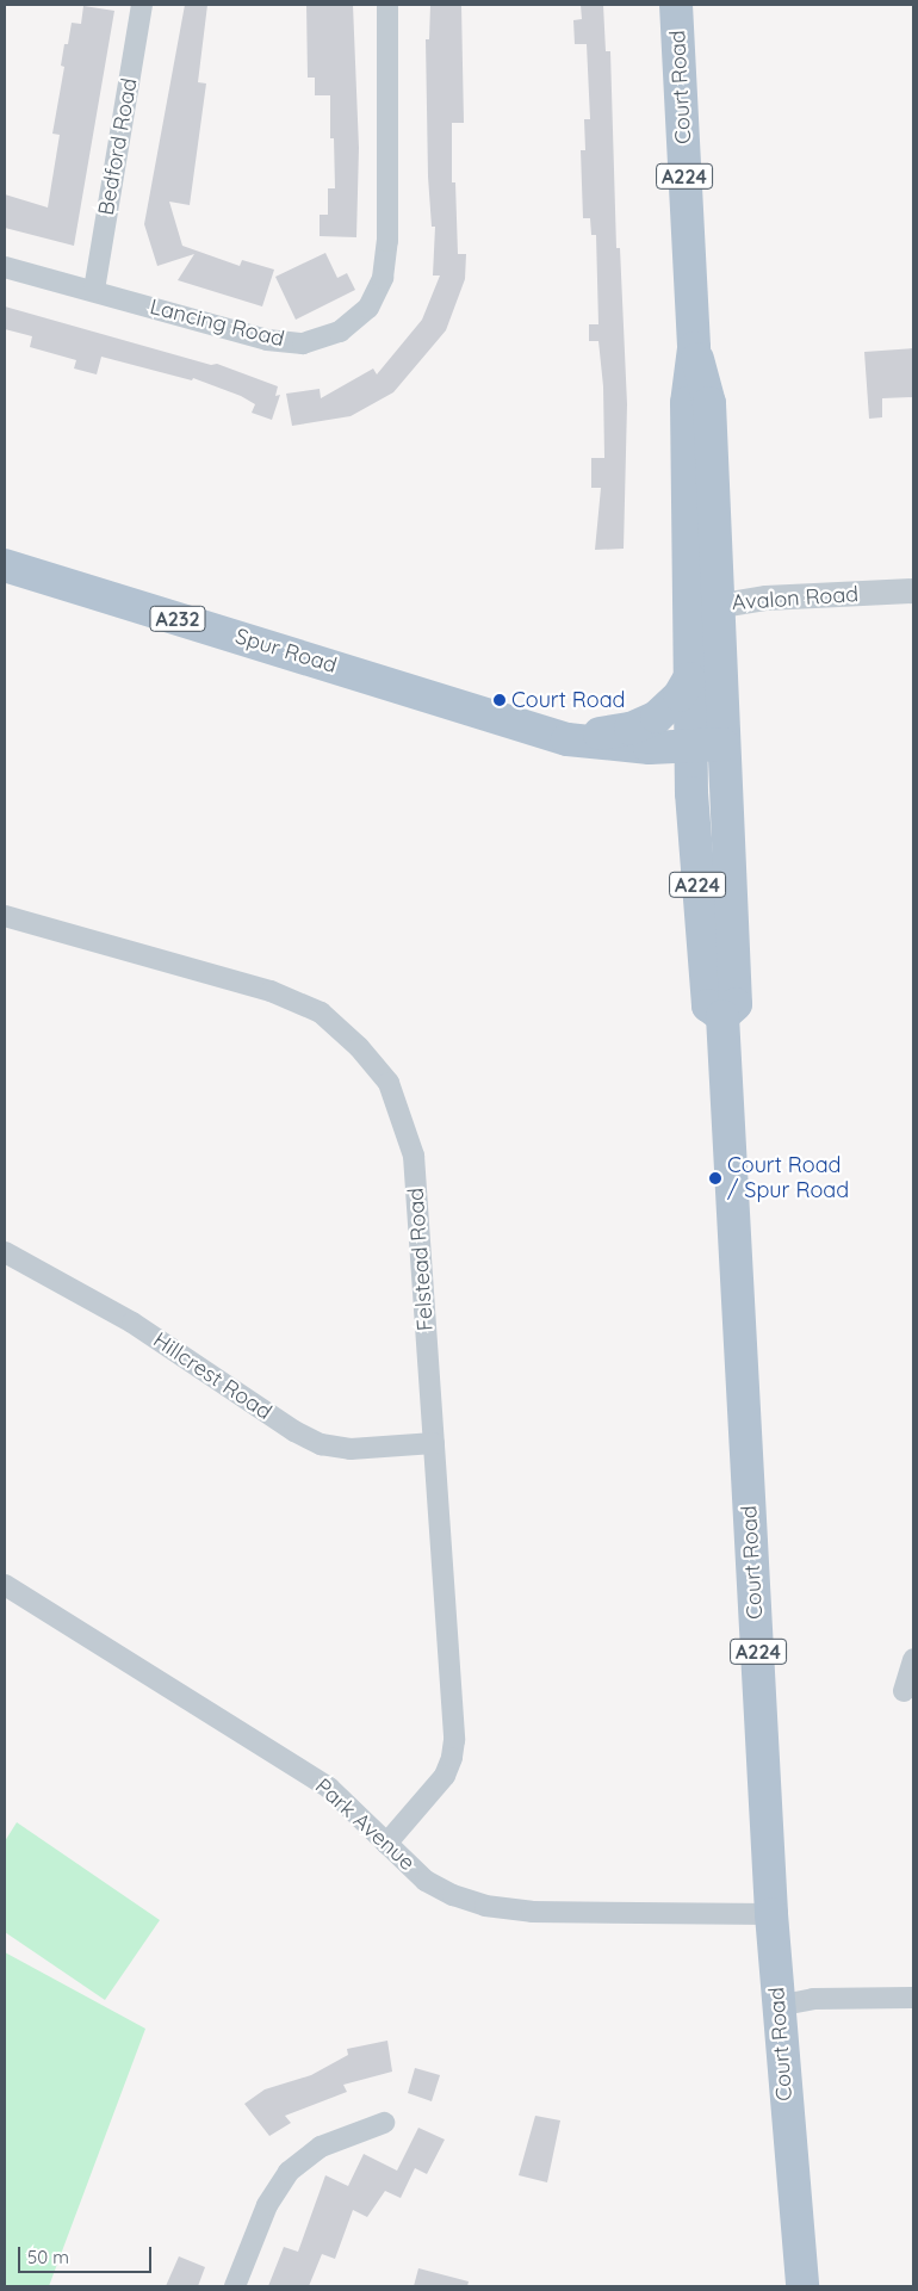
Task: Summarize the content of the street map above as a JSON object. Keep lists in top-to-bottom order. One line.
{"streets":{"main road":["Court Road","A224","A232","Spur Road"],"street":["Bedford Road","Lancing Road","Avalon Road","Felstead Road","Hillcrest Road","Park Avenue"]},"crossings":[["Court Road","Avalon Road"],["Court Road","Spur Road"],["Court Road","Park Avenue"],["Bedford Road","Lancing Road"],["Felstead Road","Hillcrest Road"],["Felstead Road","Park Avenue"]],"places":["Court Road","Court Road / Spur Road"],"scale_bar":"50 m"}
